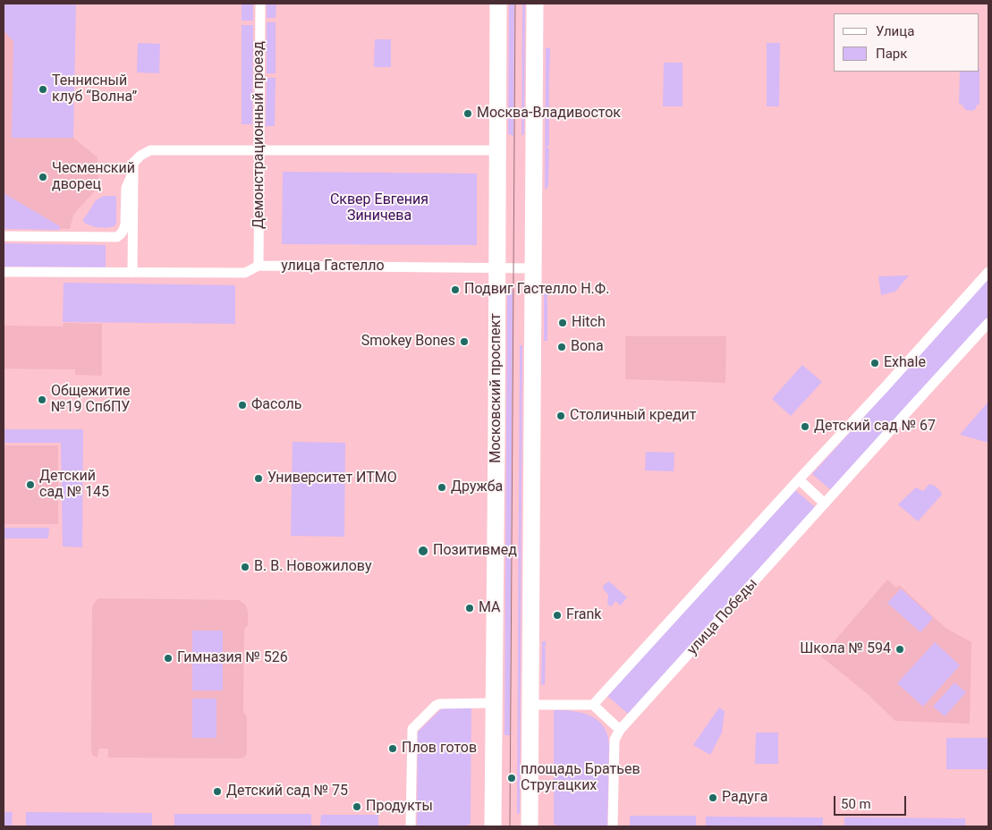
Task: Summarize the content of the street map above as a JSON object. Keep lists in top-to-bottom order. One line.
{"streets":{"main road":["Московский проспект"],"street":["Демонстрационный проезд","улица Гастелло","улица Победы"]},"crossings":[["Демонстрационный проезд","улица Гастелло"],["улица Гастелло","Московский проспект"]],"parks":["Сквер Евгения Зиничева"],"places":["Теннисный клуб “Волна”","Москва-Владивосток","Чесменский дворец","Подвиг Гастелло Н.Ф.","Hitch","Smokey Bones","Bona","Exhale","Общежитие №19 СпбПУ","Фасоль","Столичный кредит","Детский сад № 67","Университет ИТМО","Детский сад № 145","Дружба","Позитивмед","В. В. Новожилову","MA","Frank","Школа № 594","Гимназия № 526","Плов готов","площадь Братьев Стругацких","Детский сад № 75","Радуга","Продукты"],"legend":["Улица","Парк"],"scale_bar":"50 m"}
